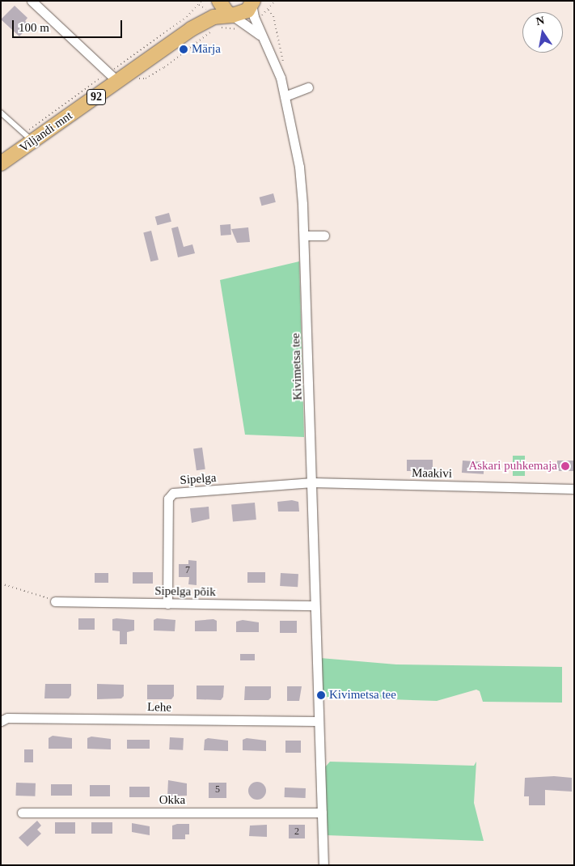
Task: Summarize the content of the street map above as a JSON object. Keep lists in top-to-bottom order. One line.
{"streets":{"main road":["92","Viljandi mnt"],"street":["Kivimetsa tee","Maakivi","Sipelga","Sipelga põik","Lehe","Okka"]},"crossings":[["92","Viljandi mnt"],["92","Kivimetsa tee"],["Kivimetsa tee","Maakivi"],["Kivimetsa tee","Sipelga"],["Kivimetsa tee","Sipelga põik"],["Kivimetsa tee","Lehe"],["Kivimetsa tee","Okka"],["Maakivi","Sipelga"],["Sipelga","Sipelga põik"]],"places":["Märja","Askari puhkemaja","Kivimetsa tee"],"house_numbers":["7","5","2"],"scale_bar":"100 m","north":"top"}
